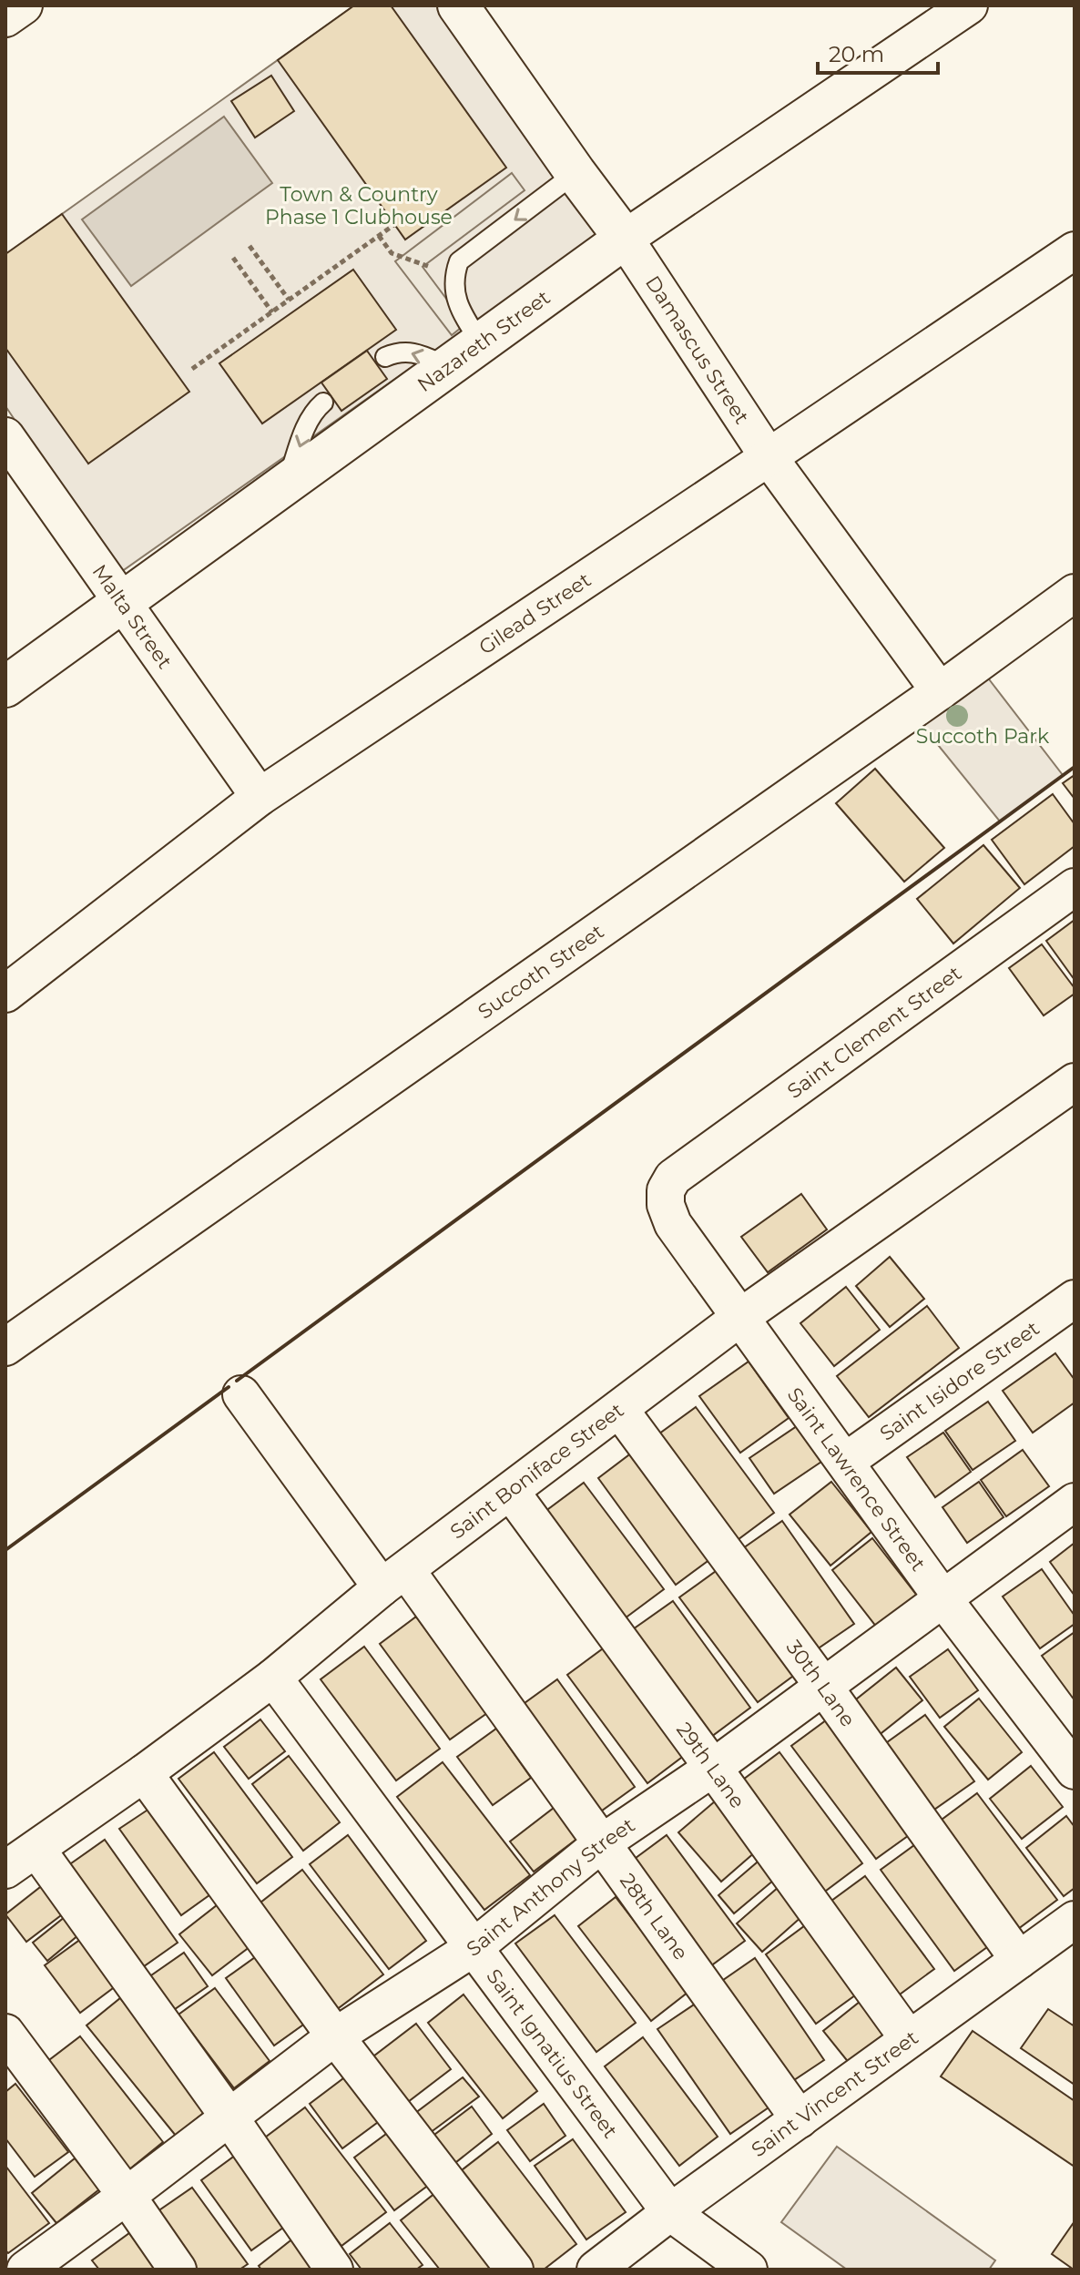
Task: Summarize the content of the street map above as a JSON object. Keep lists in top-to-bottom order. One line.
{"streets":{"street":["Nazareth Street","Damascus Street","Gilead Street","Malta Street","Succoth Street","Saint Clement Street","Saint Isidore Street","Saint Boniface Street","Saint Lawrence Street","30th Lane","29th Lane","Saint Anthony Street","28th Lane","Saint Ignatius Street","Saint Vincent Street"]},"crossings":[["Nazareth Street","Damascus Street"],["Nazareth Street","Malta Street"],["Damascus Street","Gilead Street"],["Damascus Street","Succoth Street"],["Gilead Street","Malta Street"],["Saint Clement Street","Saint Lawrence Street"],["Saint Isidore Street","Saint Lawrence Street"],["Saint Boniface Street","Saint Lawrence Street"],["Saint Boniface Street","30th Lane"],["Saint Boniface Street","29th Lane"],["Saint Boniface Street","28th Lane"],["Saint Boniface Street","Saint Ignatius Street"],["Saint Lawrence Street","Saint Anthony Street"],["30th Lane","Saint Anthony Street"],["30th Lane","Saint Vincent Street"],["29th Lane","Saint Anthony Street"],["29th Lane","Saint Vincent Street"],["Saint Anthony Street","28th Lane"],["Saint Anthony Street","Saint Ignatius Street"],["28th Lane","Saint Vincent Street"],["Saint Ignatius Street","Saint Vincent Street"]],"parks":["Town & Country Phase 1 Clubhouse","Succoth Park"],"scale_bar":"20 m"}
